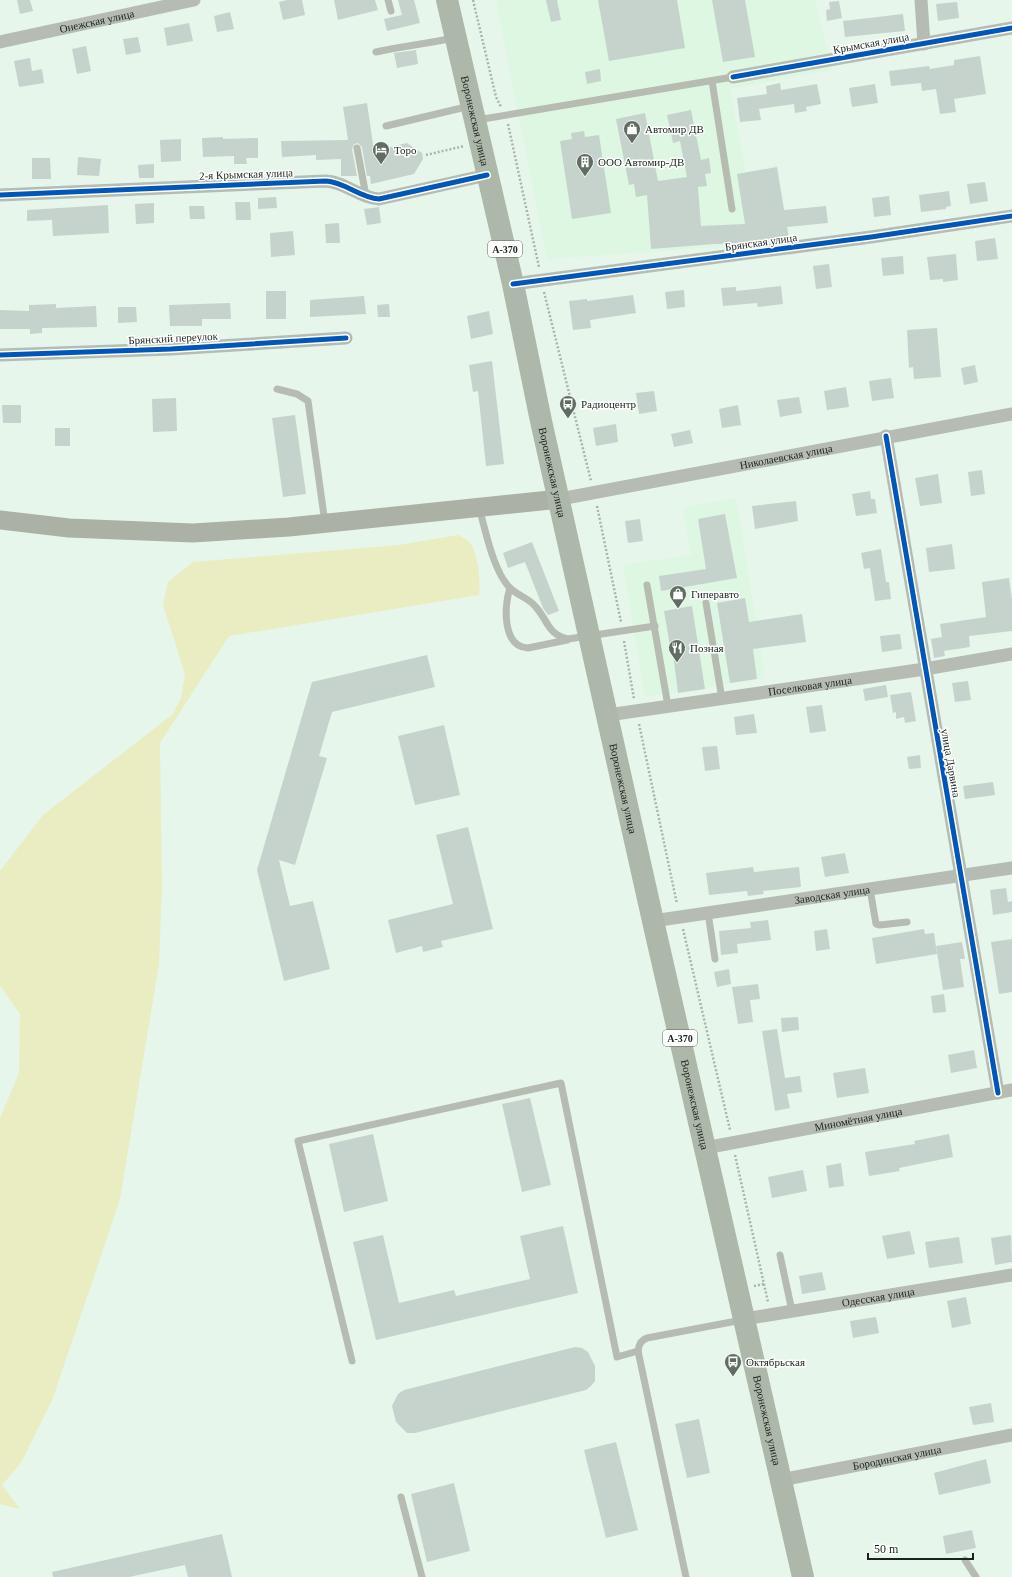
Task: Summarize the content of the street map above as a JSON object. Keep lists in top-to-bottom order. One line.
{"streets":{"highway":["Воронежская улица","А-370"],"street":["Онежская улица","Крымская улица","2-я Крымская улица","Брянская улица","Брянский переулок","Николаевская улица","Поселковая улица","улица Дарвина","Заводская улица","Миномётная улица","Одесская улица","Бородинская улица"]},"crossings":[["Воронежская улица","2-я Крымская улица"],["Воронежская улица","Брянская улица"],["Воронежская улица","Николаевская улица"],["Воронежская улица","Поселковая улица"],["Воронежская улица","Заводская улица"],["Воронежская улица","Миномётная улица"],["Воронежская улица","Одесская улица"],["Воронежская улица","Бородинская улица"],["Николаевская улица","улица Дарвина"],["Поселковая улица","улица Дарвина"],["улица Дарвина","Заводская улица"],["улица Дарвина","Миномётная улица"]],"places":{"shop":["Автомир ДВ","Гиперавто"],"hotel":["Торо"],"building":["ООО Автомир-ДВ"],"bus stop":["Радиоцентр","Октябрьская"],"restaurant":["Позная"]},"scale_bar":"50 m"}
